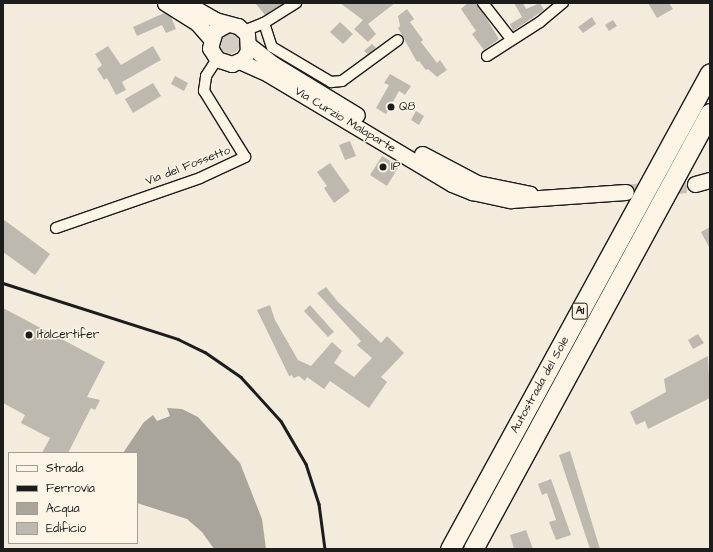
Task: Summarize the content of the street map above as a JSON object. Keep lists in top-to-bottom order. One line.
{"streets":{"highway":["A1","Autostrada del Sole"],"street":["Via Curzio Malaparte","Via del Fossetto"]},"crossings":[["Via Curzio Malaparte","Via del Fossetto"]],"places":["Q8","IP","Italcertifer"],"legend":["Strada","Ferrovia","Acqua","Edificio"]}
